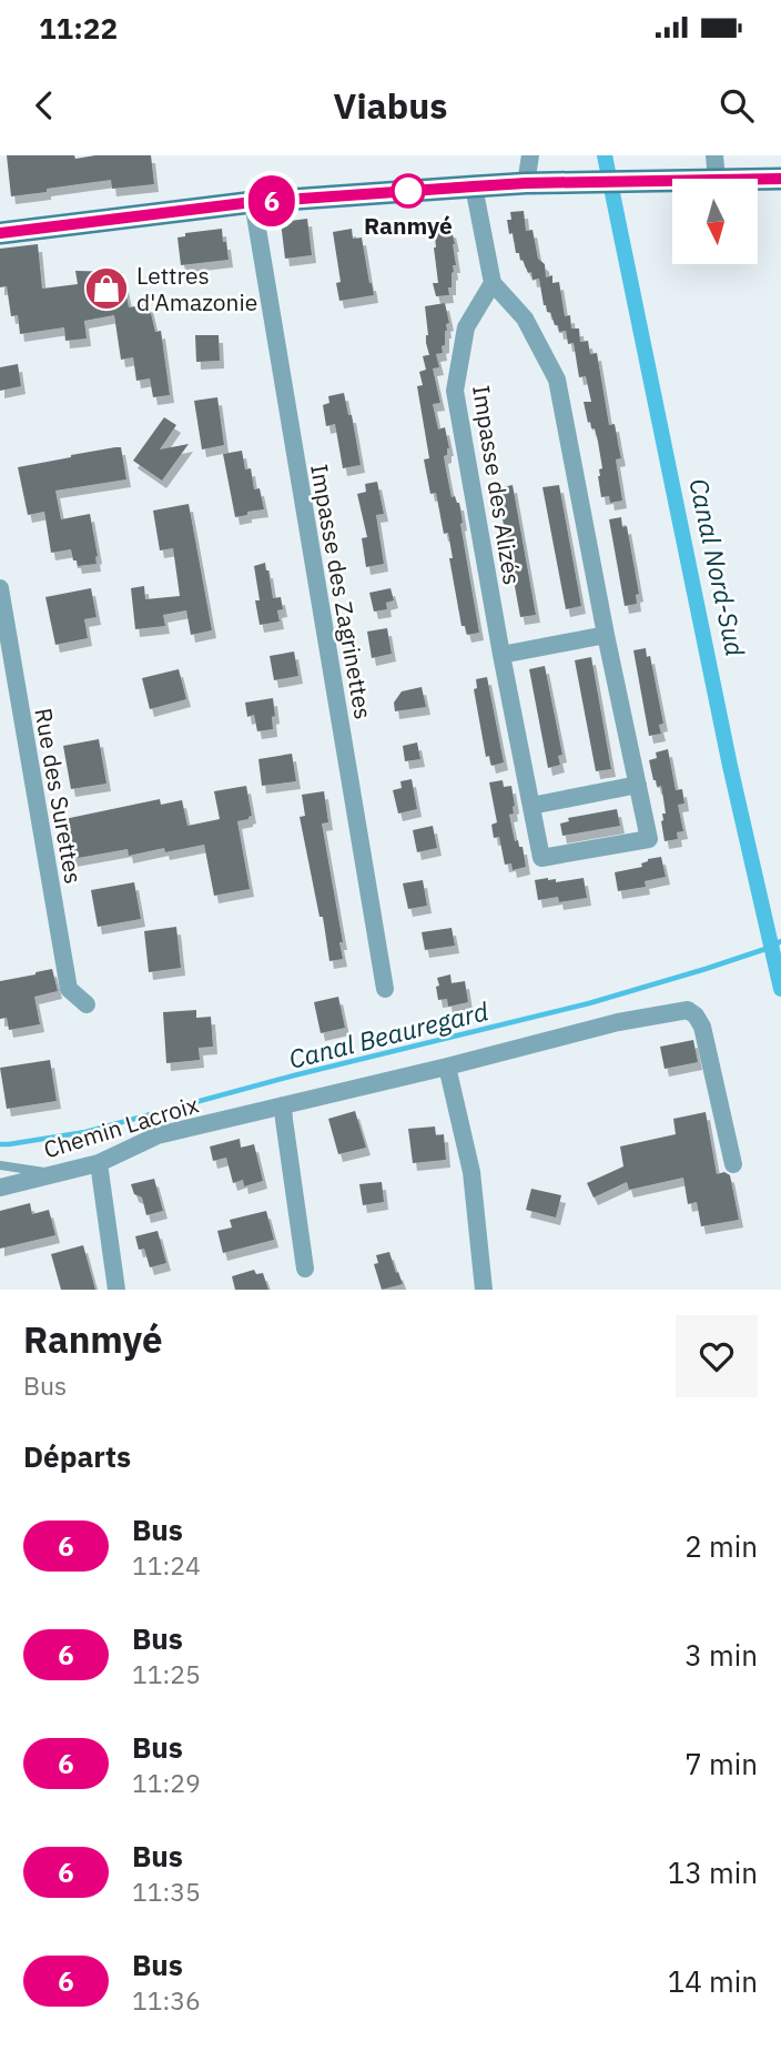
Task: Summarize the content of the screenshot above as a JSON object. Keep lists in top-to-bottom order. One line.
{"streets":{"street":["Impasse des Alizés","Impasse des Zagrinettes","Rue des Surettes","Chemin Lacroix"]},"water":["Canal Nord-Sud","Canal Beauregard"],"places":{"other":["Ranmyé"],"shop":["Lettres d'Amazonie"]},"lines":["bus line 6"],"north":"bottom","page":{"status":"11:22","header":"Viabus","on_map":"6","heading":[["Ranmyé","Bus"],"Départs"],"list":[{"mark":"6","name":"Bus","note":"11:24","value":"2 min"},{"mark":"6","name":"Bus","note":"11:25","value":"3 min"},{"mark":"6","name":"Bus","note":"11:29","value":"7 min"},{"mark":"6","name":"Bus","note":"11:35","value":"13 min"},{"mark":"6","name":"Bus","note":"11:36","value":"14 min"}]}}
